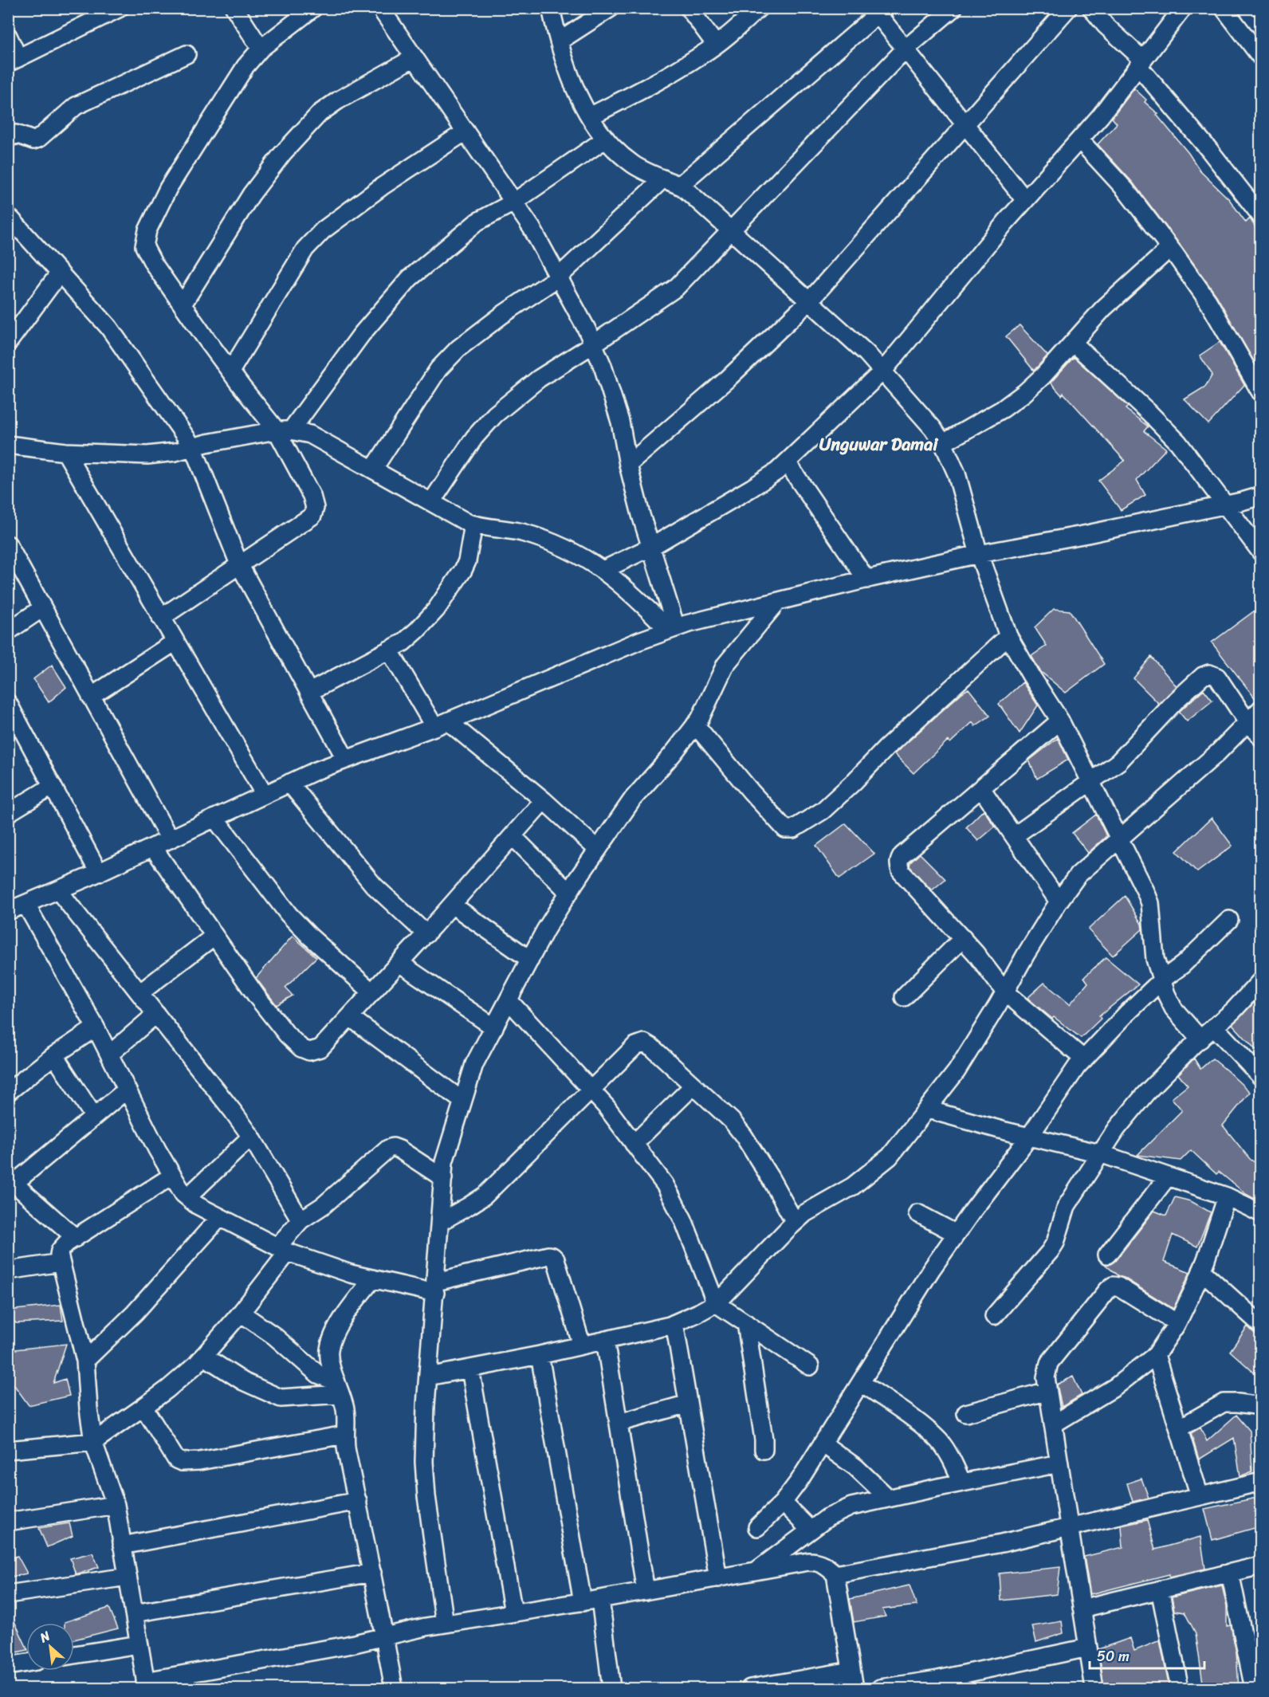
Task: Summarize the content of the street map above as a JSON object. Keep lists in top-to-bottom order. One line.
{"districts":["Unguwar Damai"],"scale_bar":"50 m","north":"top left"}
